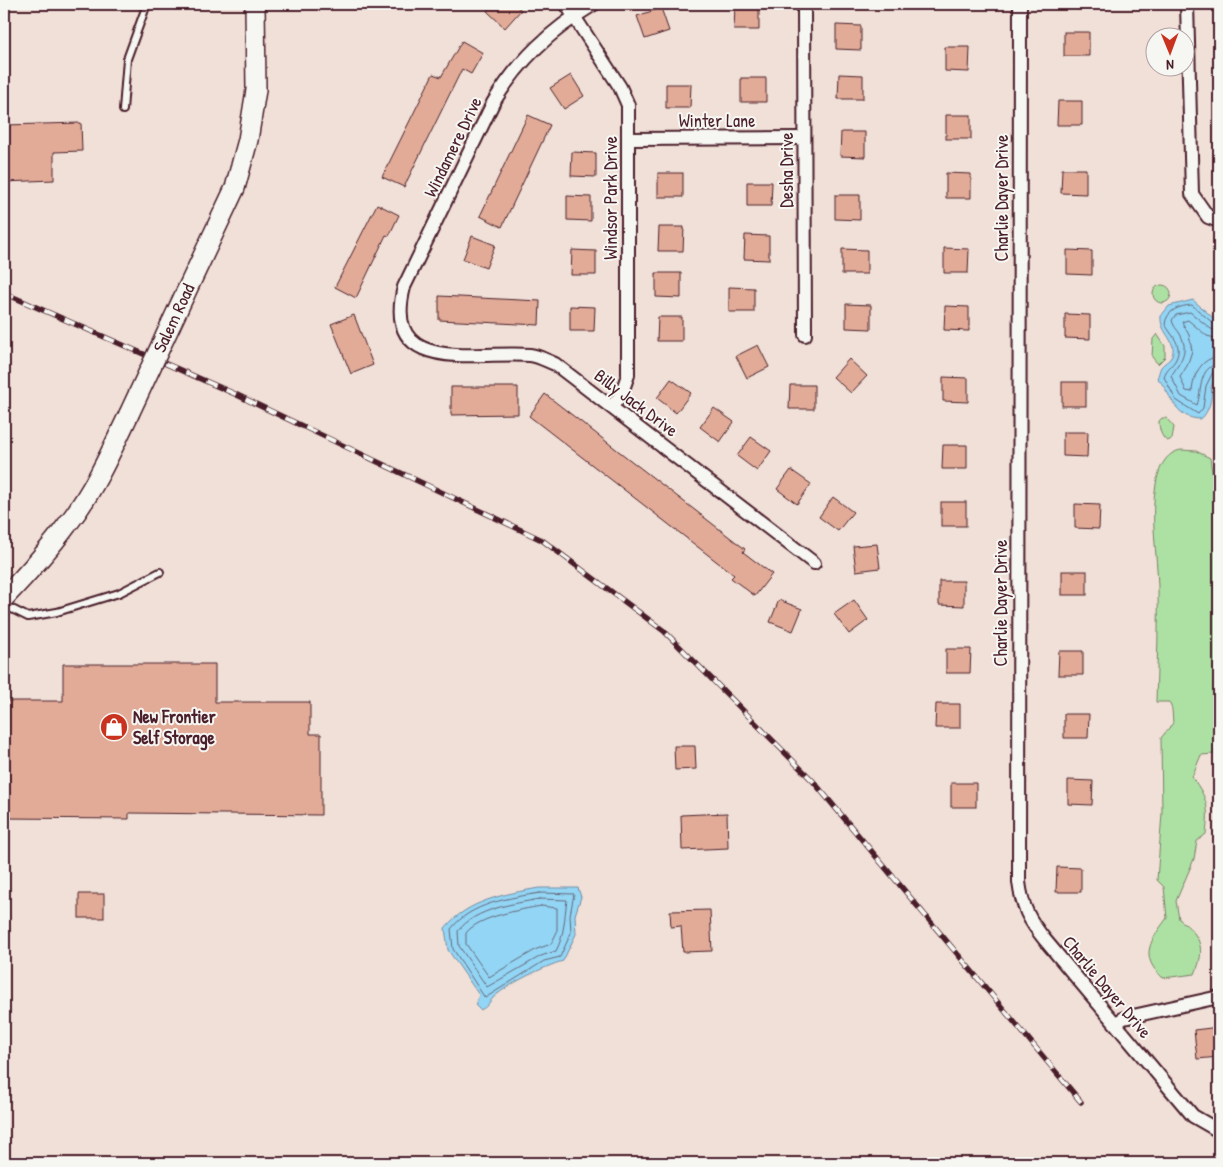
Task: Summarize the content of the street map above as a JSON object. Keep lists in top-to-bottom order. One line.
{"streets":{"main road":["Salem Road"],"street":["Winter Lane","Windamere Drive","Desha Drive","Windsor Park Drive","Charlie Dayer Drive","Billy Jack Drive"]},"crossings":[["Winter Lane","Desha Drive"],["Winter Lane","Windsor Park Drive"],["Windamere Drive","Windsor Park Drive"],["Windamere Drive","Billy Jack Drive"],["Windsor Park Drive","Billy Jack Drive"]],"places":{"shop":["New Frontier Self Storage"]},"north":"bottom"}
